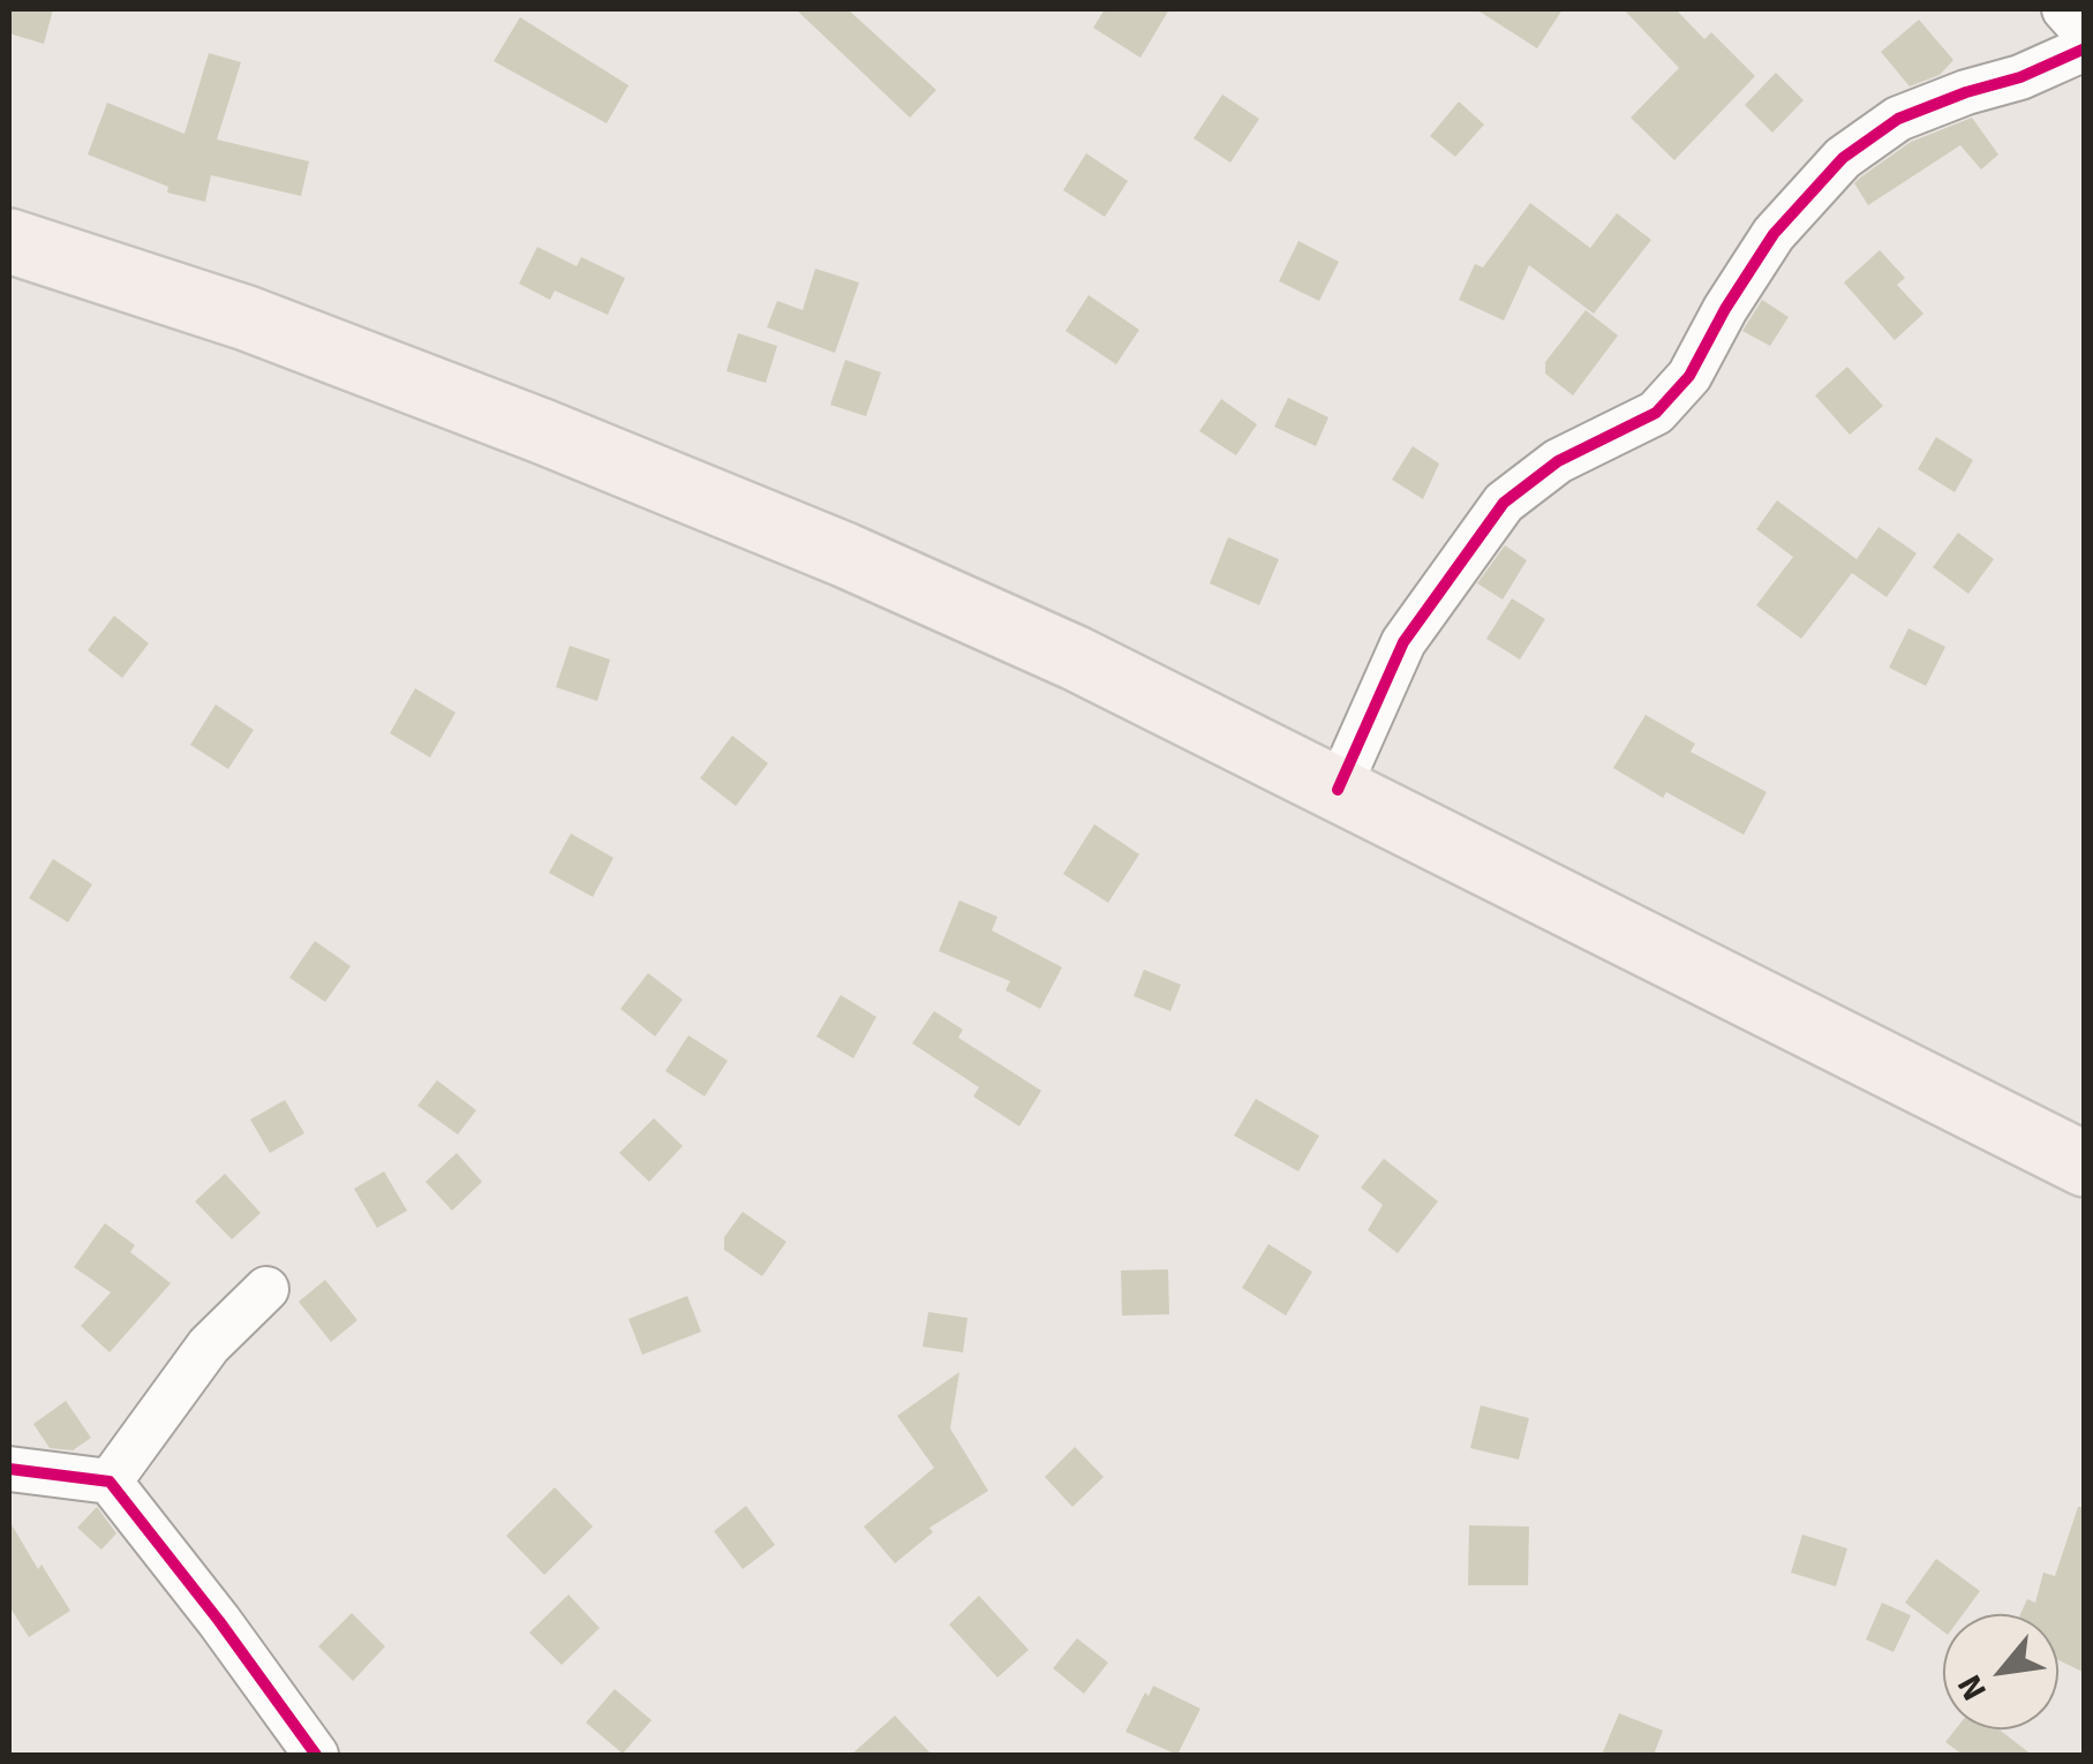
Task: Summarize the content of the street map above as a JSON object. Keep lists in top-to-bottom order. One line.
{"north":"bottom left"}
